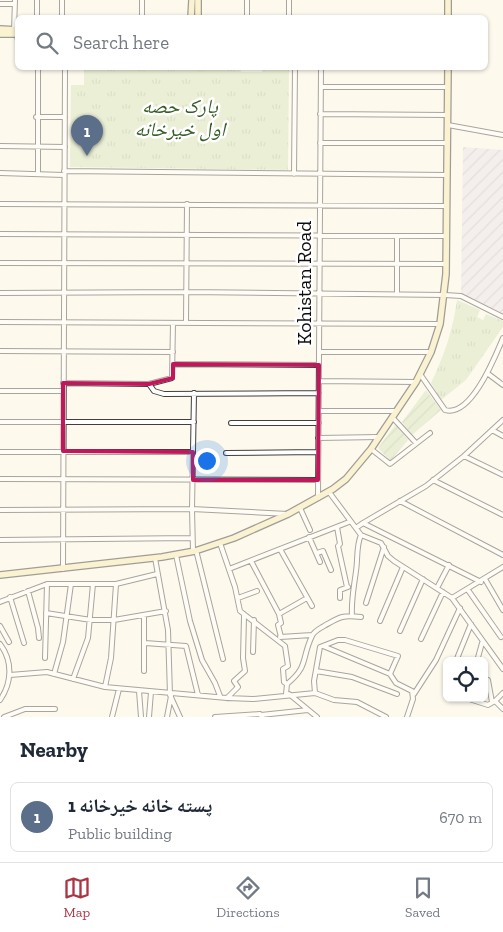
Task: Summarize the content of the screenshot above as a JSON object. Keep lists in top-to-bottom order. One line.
{"streets":{"street":["Kohistan Road"]},"parks":["پارک حصه اول خیرخانه"],"page":{"search":"Search here","pins":"1","heading":"Nearby","list":[{"mark":"1","name":"1 پسته خانه خیرخانه","note":"Public building","value":"670 m"}],"nav":["Map","Directions","Saved"]}}
